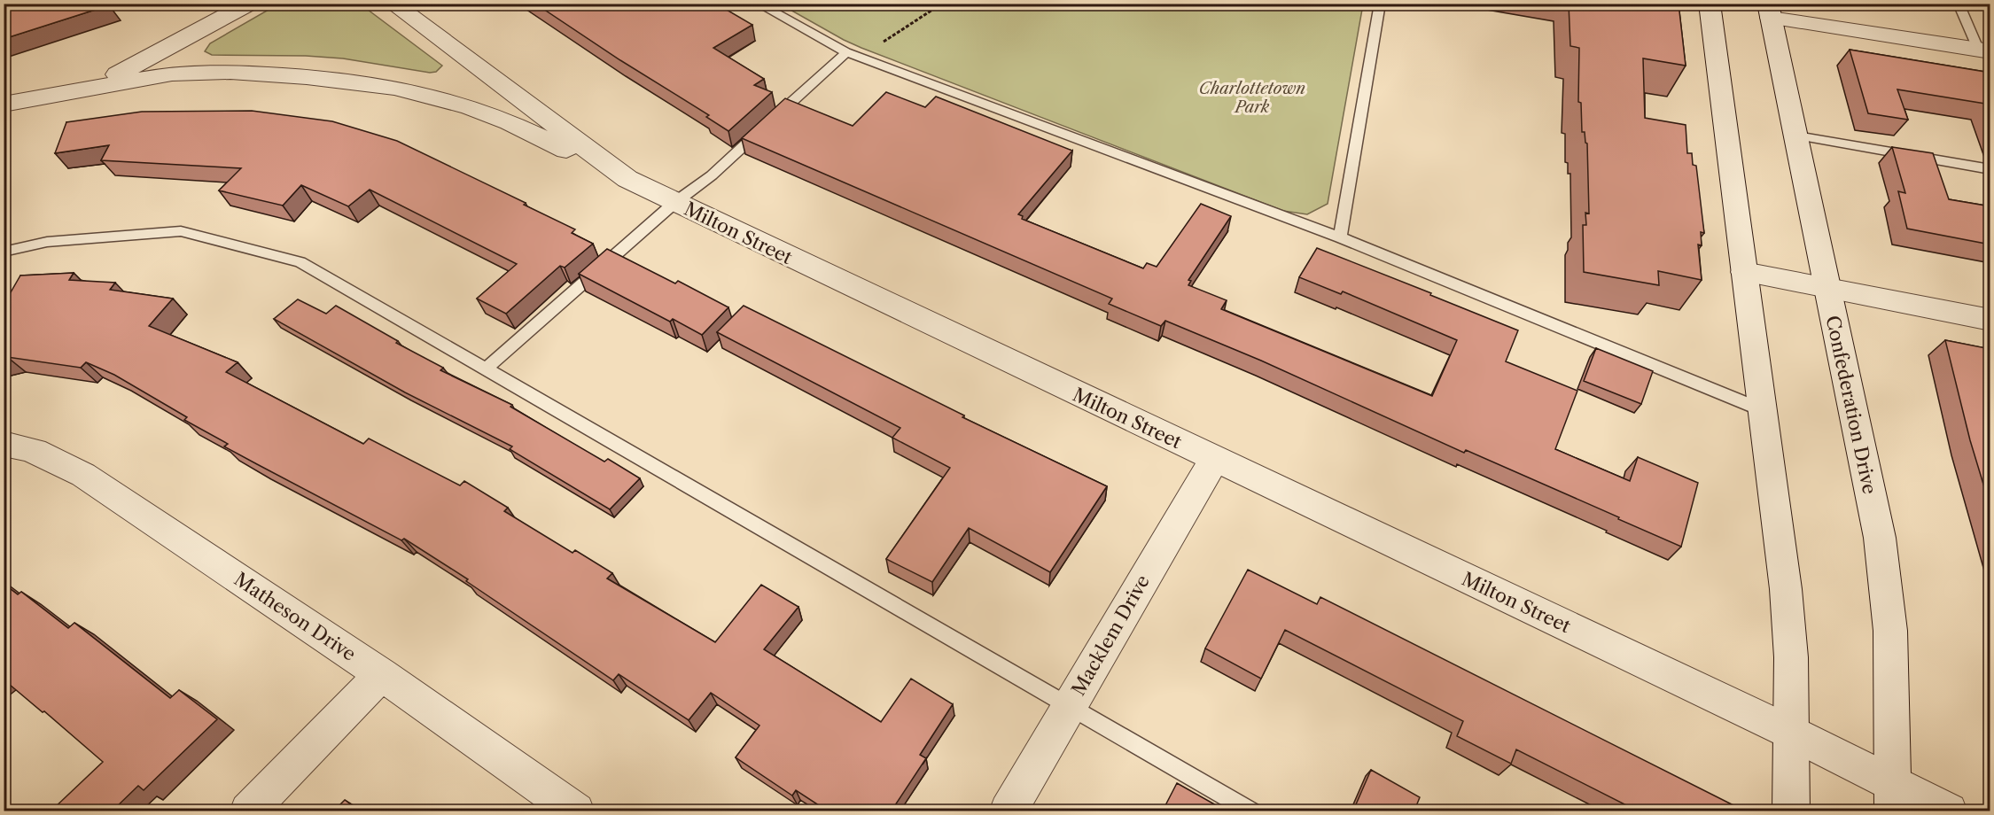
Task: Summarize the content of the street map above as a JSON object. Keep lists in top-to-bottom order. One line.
{"streets":{"street":["Milton Street","Confederation Drive","Matheson Drive","Macklem Drive"]},"crossings":[["Milton Street","Confederation Drive"],["Milton Street","Macklem Drive"]],"parks":["Charlottetown Park"]}
